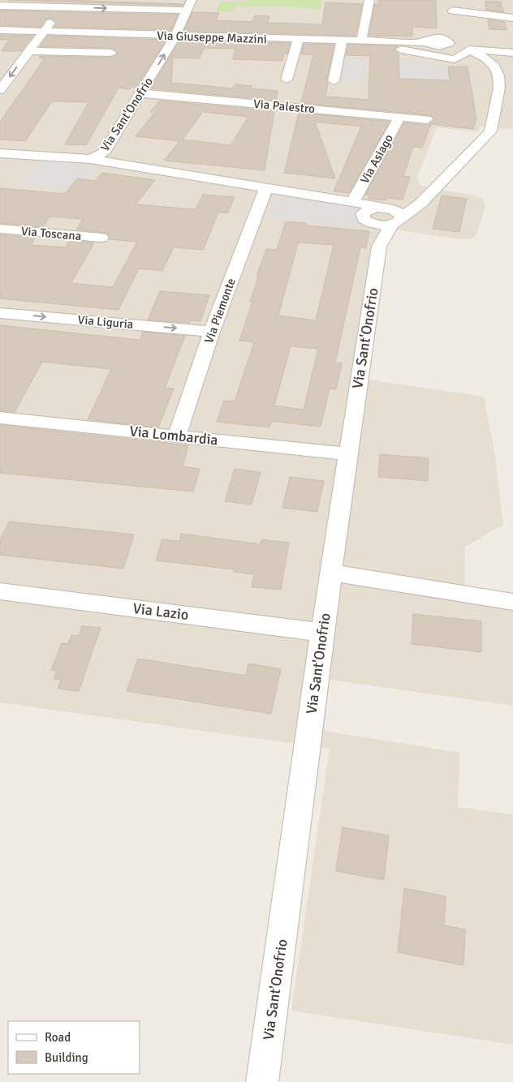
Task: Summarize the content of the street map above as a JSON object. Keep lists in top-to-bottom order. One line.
{"streets":{"street":["Via Giuseppe Mazzini","Via Palestro","Via Sant'Onofrio","Via Asiago","Via Toscana","Via Piemonte","Via Liguria","Via Lombardia","Via Lazio"]},"crossings":[["Via Giuseppe Mazzini","Via Sant'Onofrio"],["Via Palestro","Via Sant'Onofrio"],["Via Palestro","Via Asiago"],["Via Sant'Onofrio","Via Asiago"],["Via Sant'Onofrio","Via Piemonte"],["Via Sant'Onofrio","Via Lombardia"],["Via Sant'Onofrio","Via Lazio"],["Via Piemonte","Via Liguria"],["Via Piemonte","Via Lombardia"]],"legend":["Road","Building"]}
